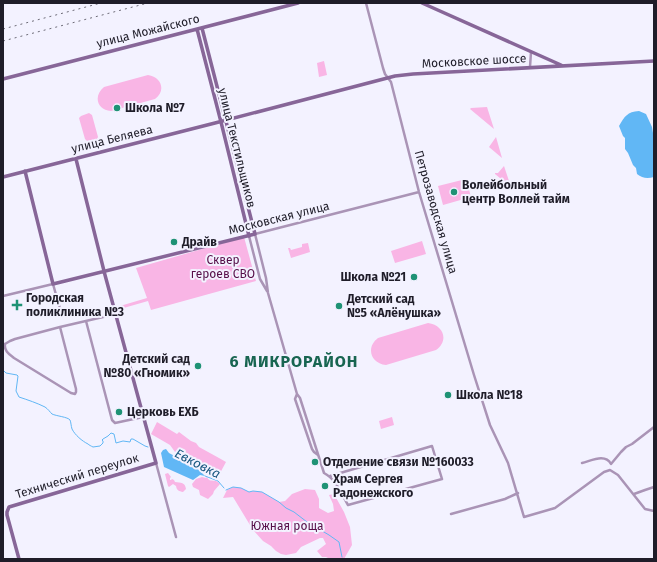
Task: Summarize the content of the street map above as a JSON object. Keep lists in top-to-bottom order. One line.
{"streets":{"street":["улица Можайского","Московское шоссе","улица Беляева","улица Текстильщиков","Петрозаводская улица","Московская улица","Технический переулок"]},"crossings":[["улица Можайского","улица Текстильщиков"],["Московское шоссе","улица Беляева"],["Московское шоссе","улица Текстильщиков"],["Московское шоссе","Петрозаводская улица"],["улица Беляева","улица Текстильщиков"],["улица Текстильщиков","Московская улица"],["Петрозаводская улица","Московская улица"]],"districts":["6 МИКРОРАЙОН"],"water":["Евковка"],"parks":["Сквер героев СВО","Южная роща"],"places":{"other":["Школа №7","Волейбольный центр Воллей тайм","Драйв","Школа №21","Детский сад №5 «Алёнушка»","Детский сад №80 «Гномик»","Школа №18","Церковь ЕХБ","Отделение связи №160033","Храм Сергея Радонежского"],"health":["Городская поликлиника №3"]}}
